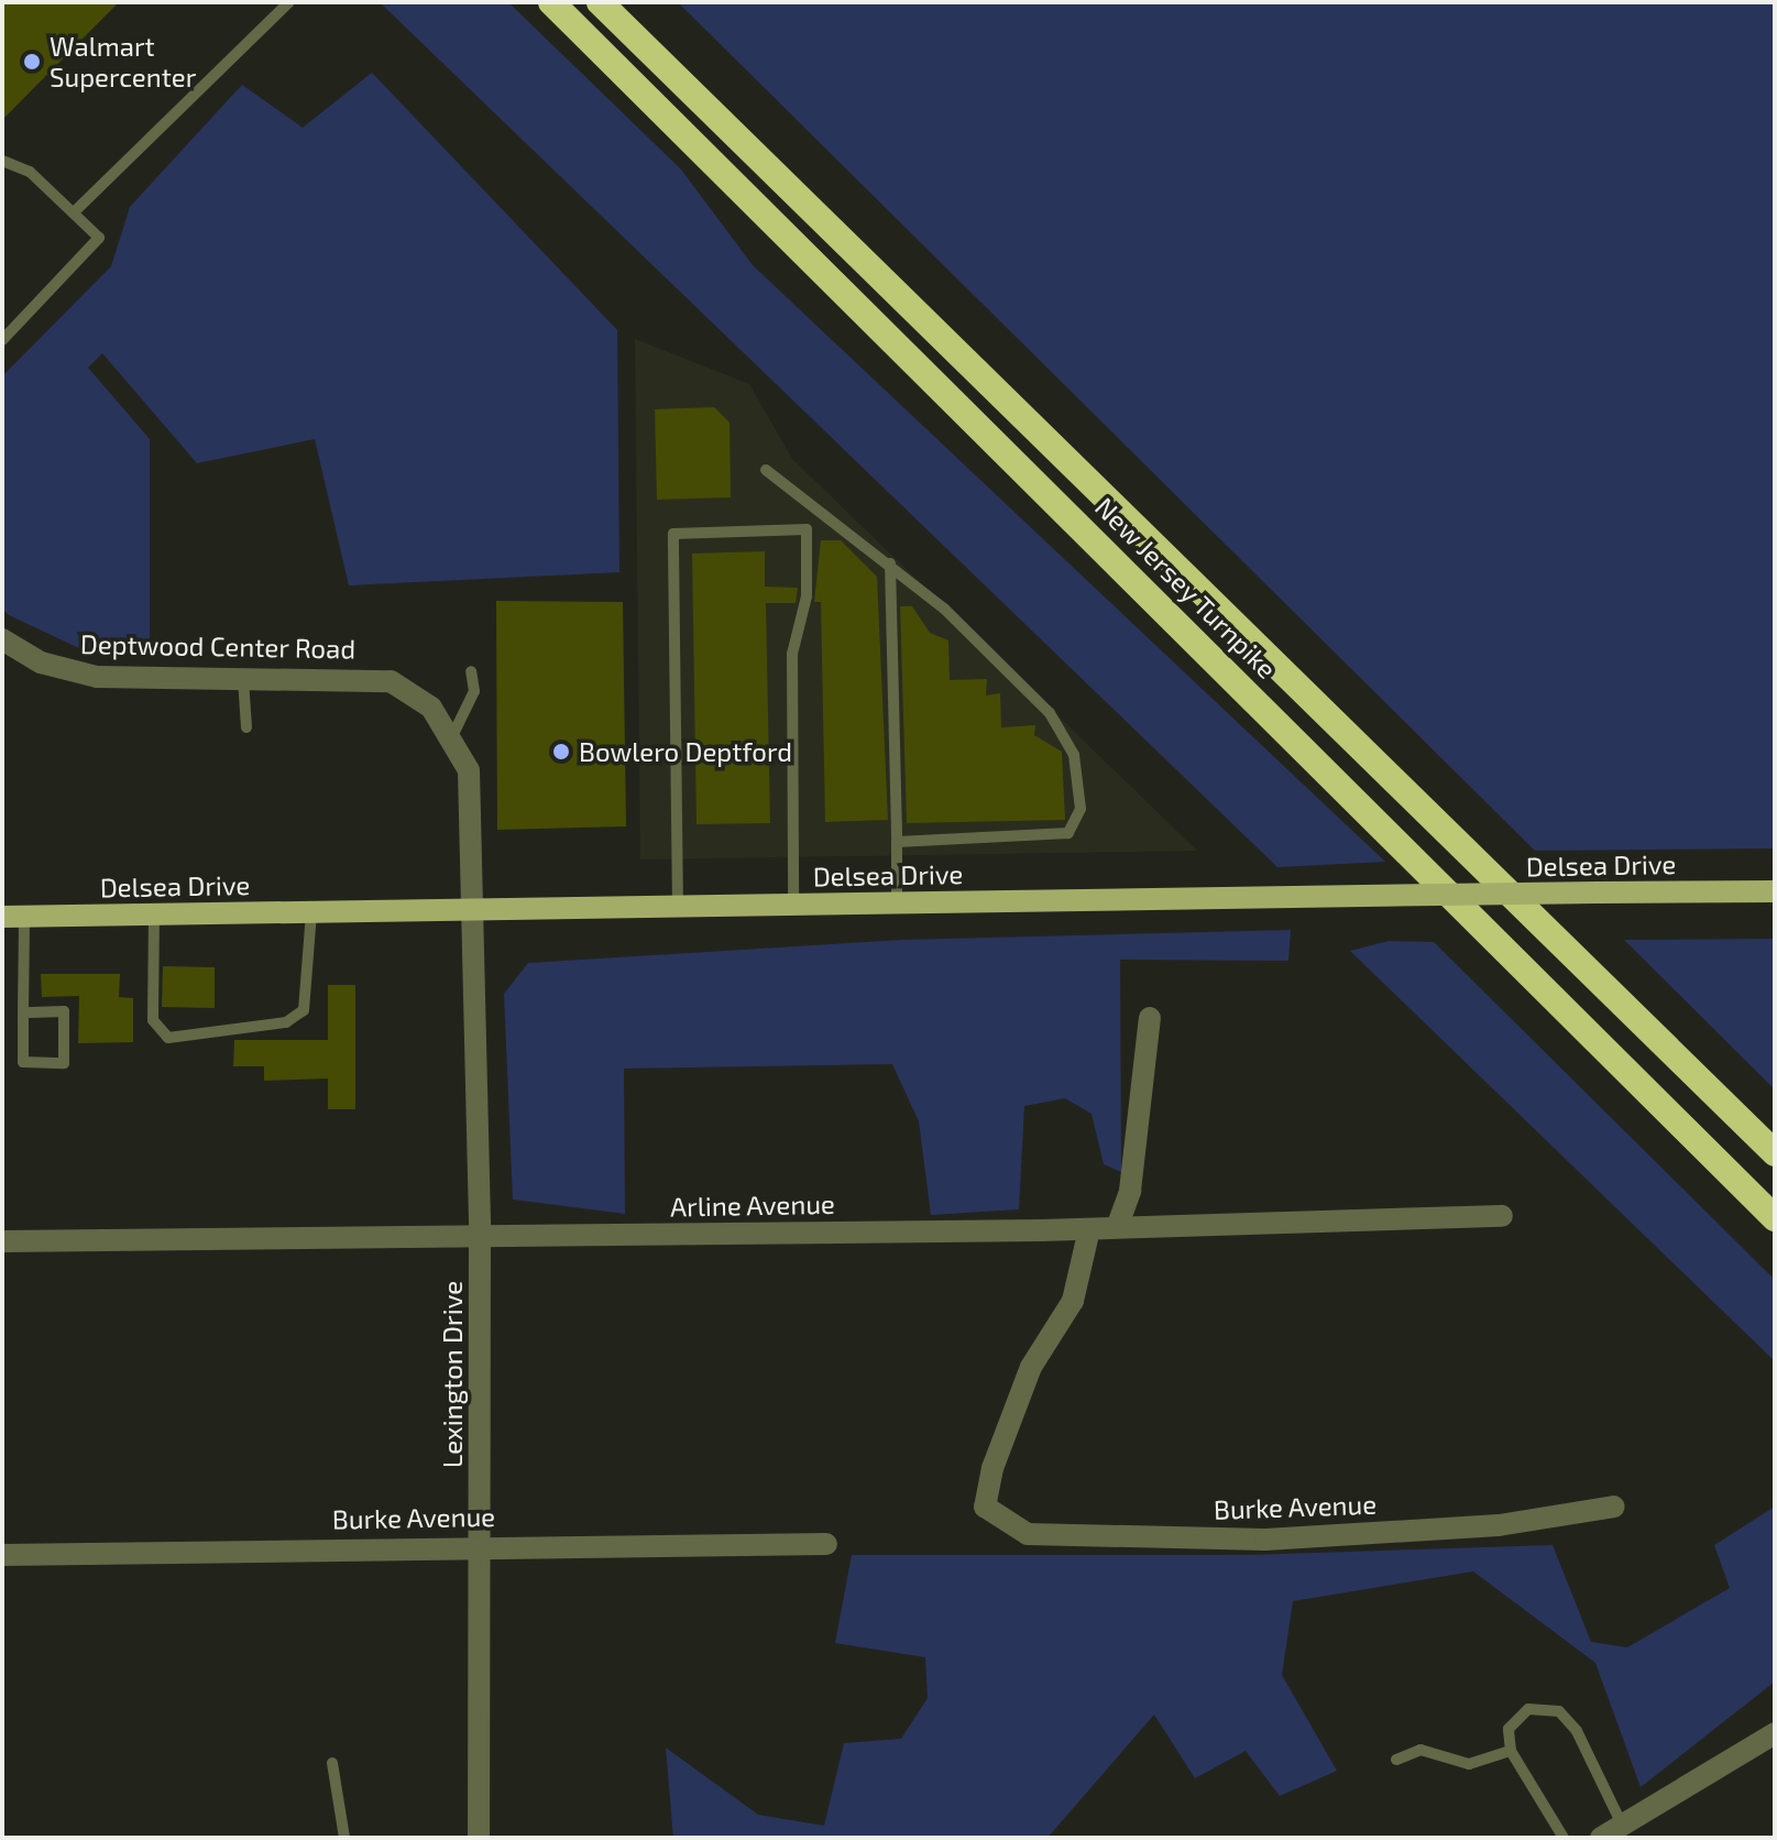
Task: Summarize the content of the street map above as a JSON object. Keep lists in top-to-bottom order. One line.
{"streets":{"highway":["New Jersey Turnpike"],"main road":["Delsea Drive"],"street":["Deptwood Center Road","Arline Avenue","Lexington Drive","Burke Avenue"]},"crossings":[["Deptwood Center Road","Delsea Drive"],["Deptwood Center Road","Lexington Drive"],["Delsea Drive","Lexington Drive"],["Arline Avenue","Lexington Drive"],["Arline Avenue","Burke Avenue"],["Lexington Drive","Burke Avenue"]],"places":["Walmart Supercenter","Bowlero Deptford"]}
